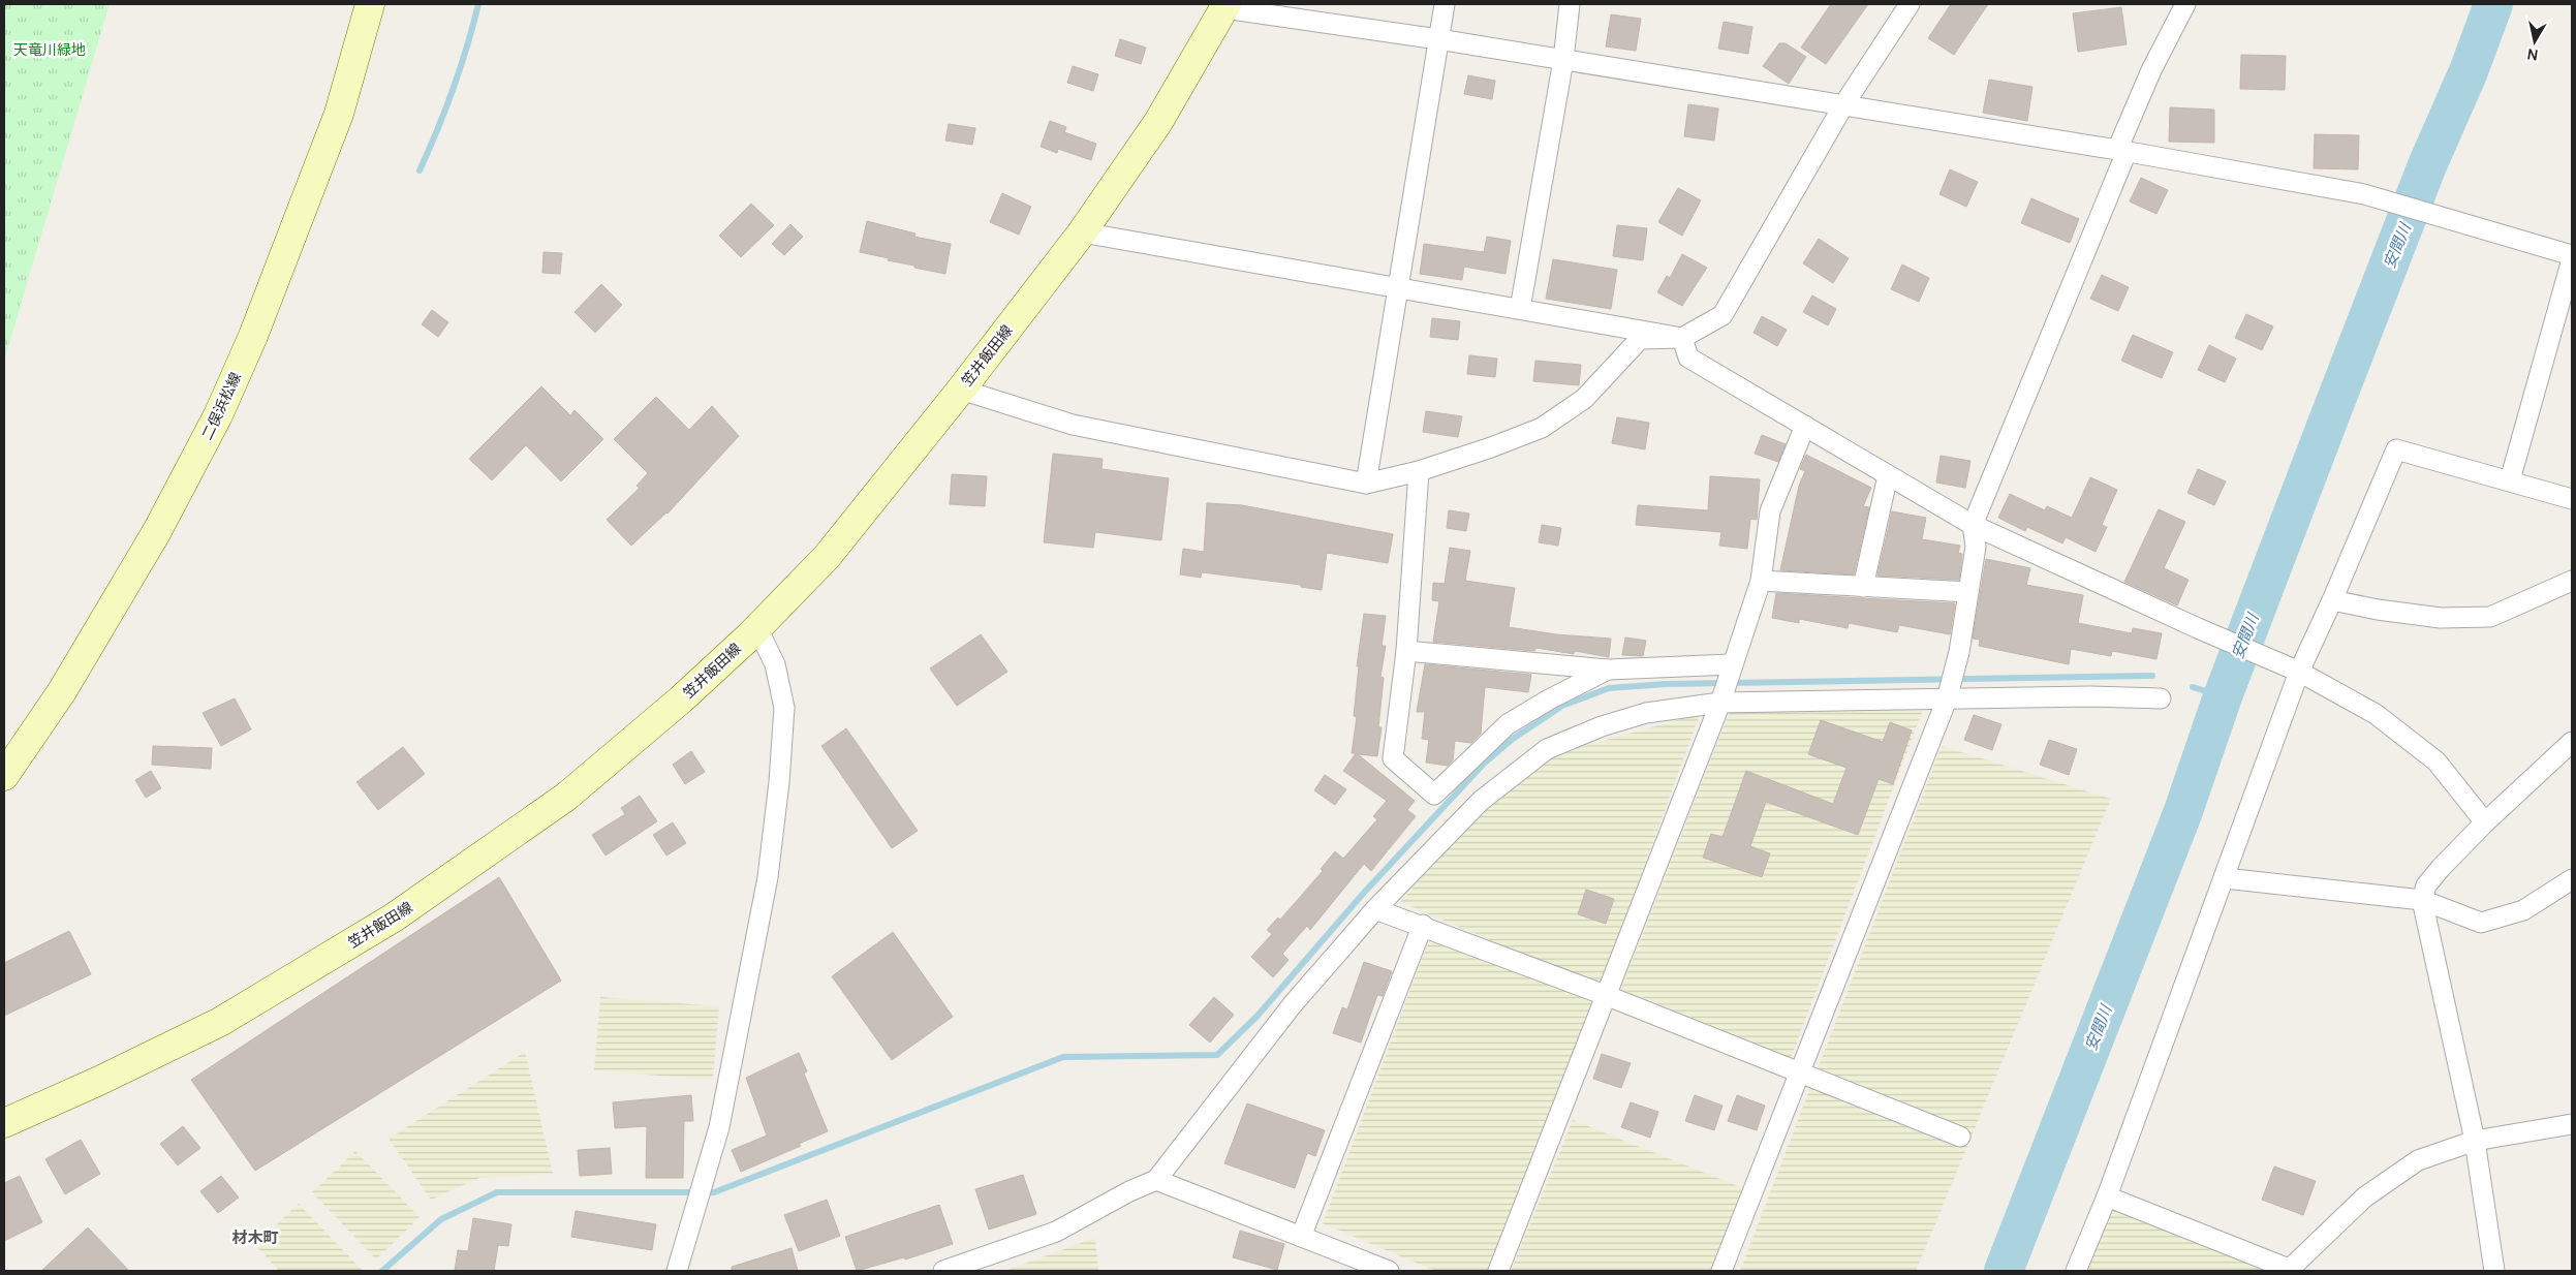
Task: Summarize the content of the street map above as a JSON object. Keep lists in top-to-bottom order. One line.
{"streets":{"main road":["笠井飯田線","二俣浜松線"]},"districts":["材木町"],"water":["安間川"],"parks":["天竜川緑地"],"north":"bottom"}
